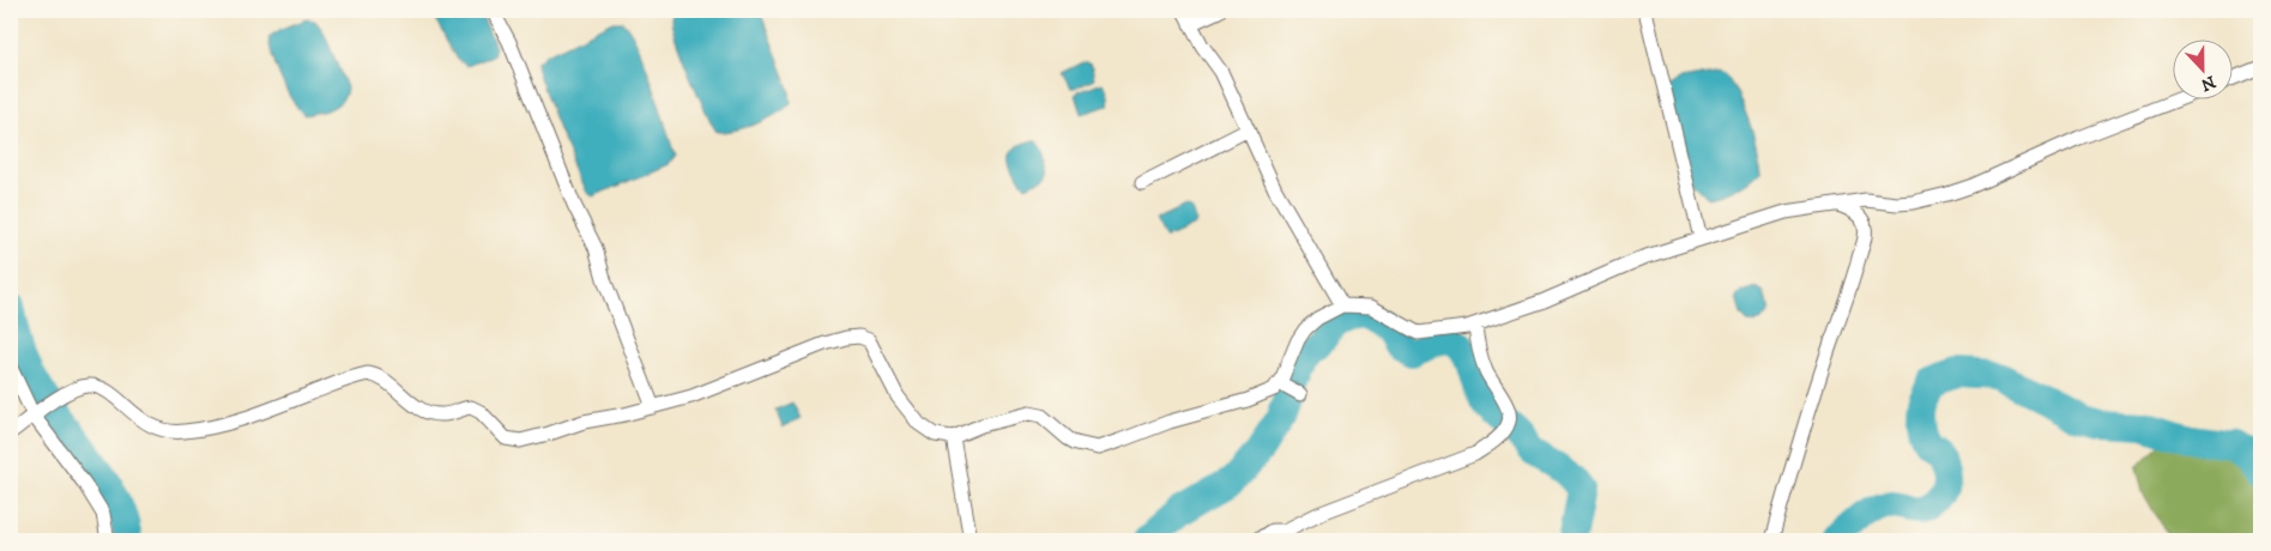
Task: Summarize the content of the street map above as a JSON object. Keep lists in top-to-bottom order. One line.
{"north":"bottom"}
